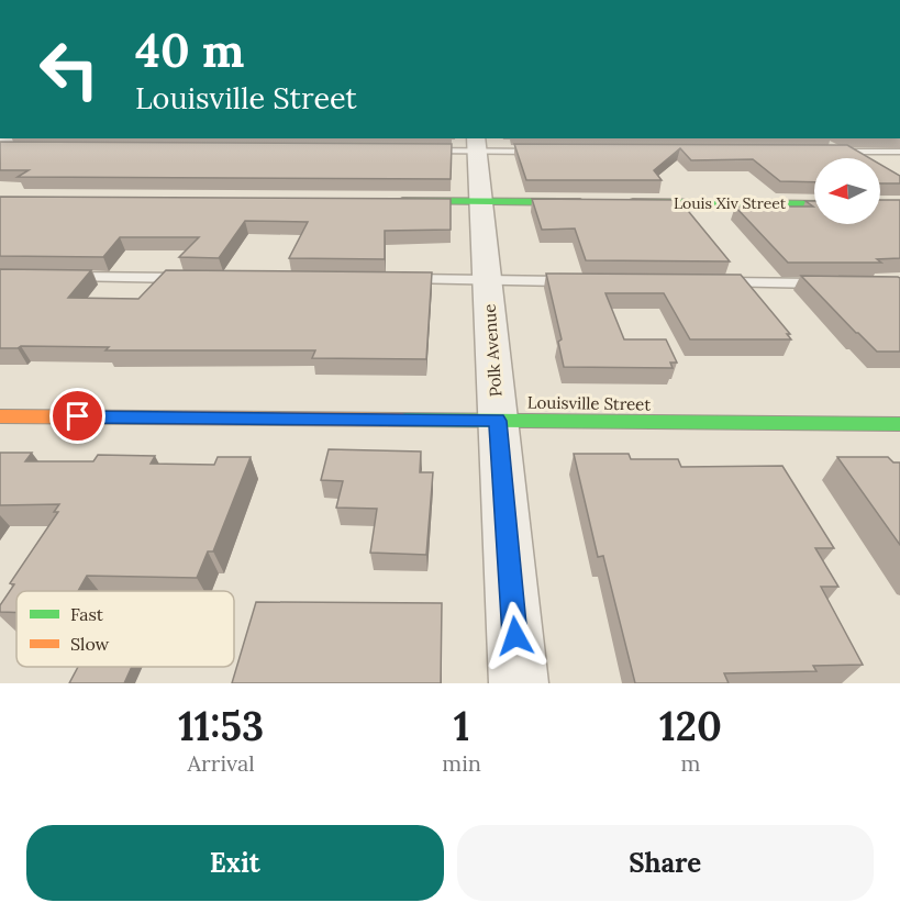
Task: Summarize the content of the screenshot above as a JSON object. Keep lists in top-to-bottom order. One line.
{"streets":{"street":["Louis Xiv Street","Polk Avenue","Louisville Street"]},"crossings":[["Polk Avenue","Louisville Street"]],"legend":["Fast","Slow"],"north":"left","page":{"turn":["40 m","Louisville Street"],"eta":["11:53","Arrival","1","min","120","m"],"buttons":["Exit","Share"]}}
